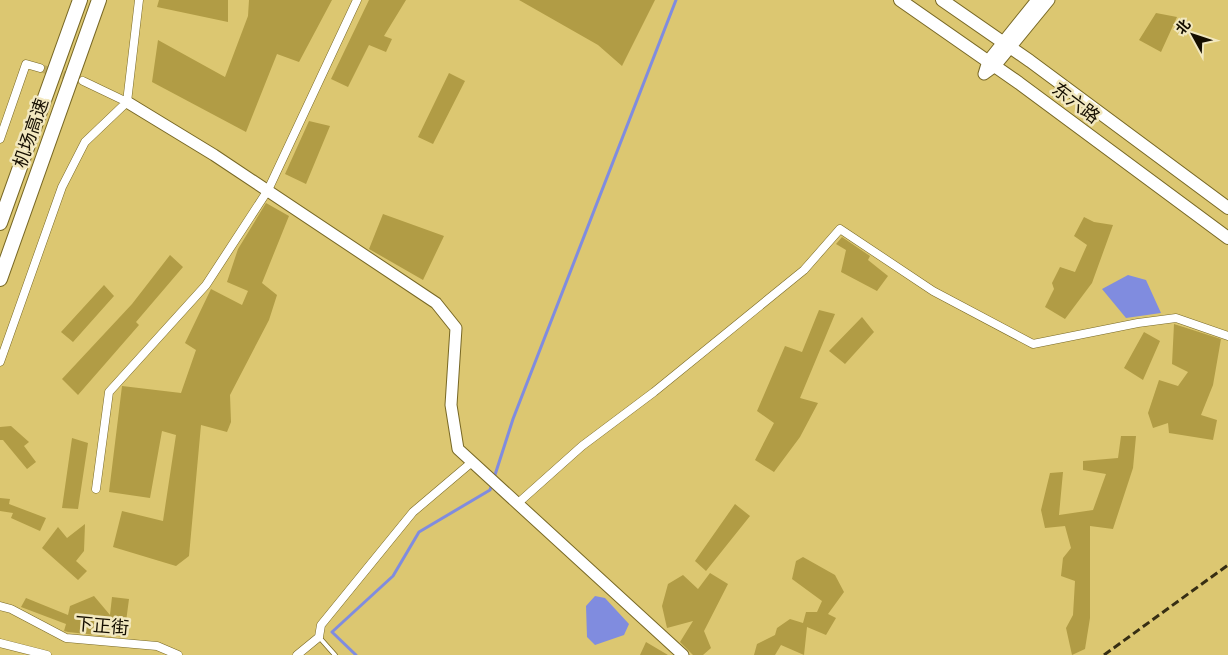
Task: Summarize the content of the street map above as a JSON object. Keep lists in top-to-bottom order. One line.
{"streets":{"highway":["机场高速"],"main road":["东六路"],"street":["下正街"]},"north":"top left"}
